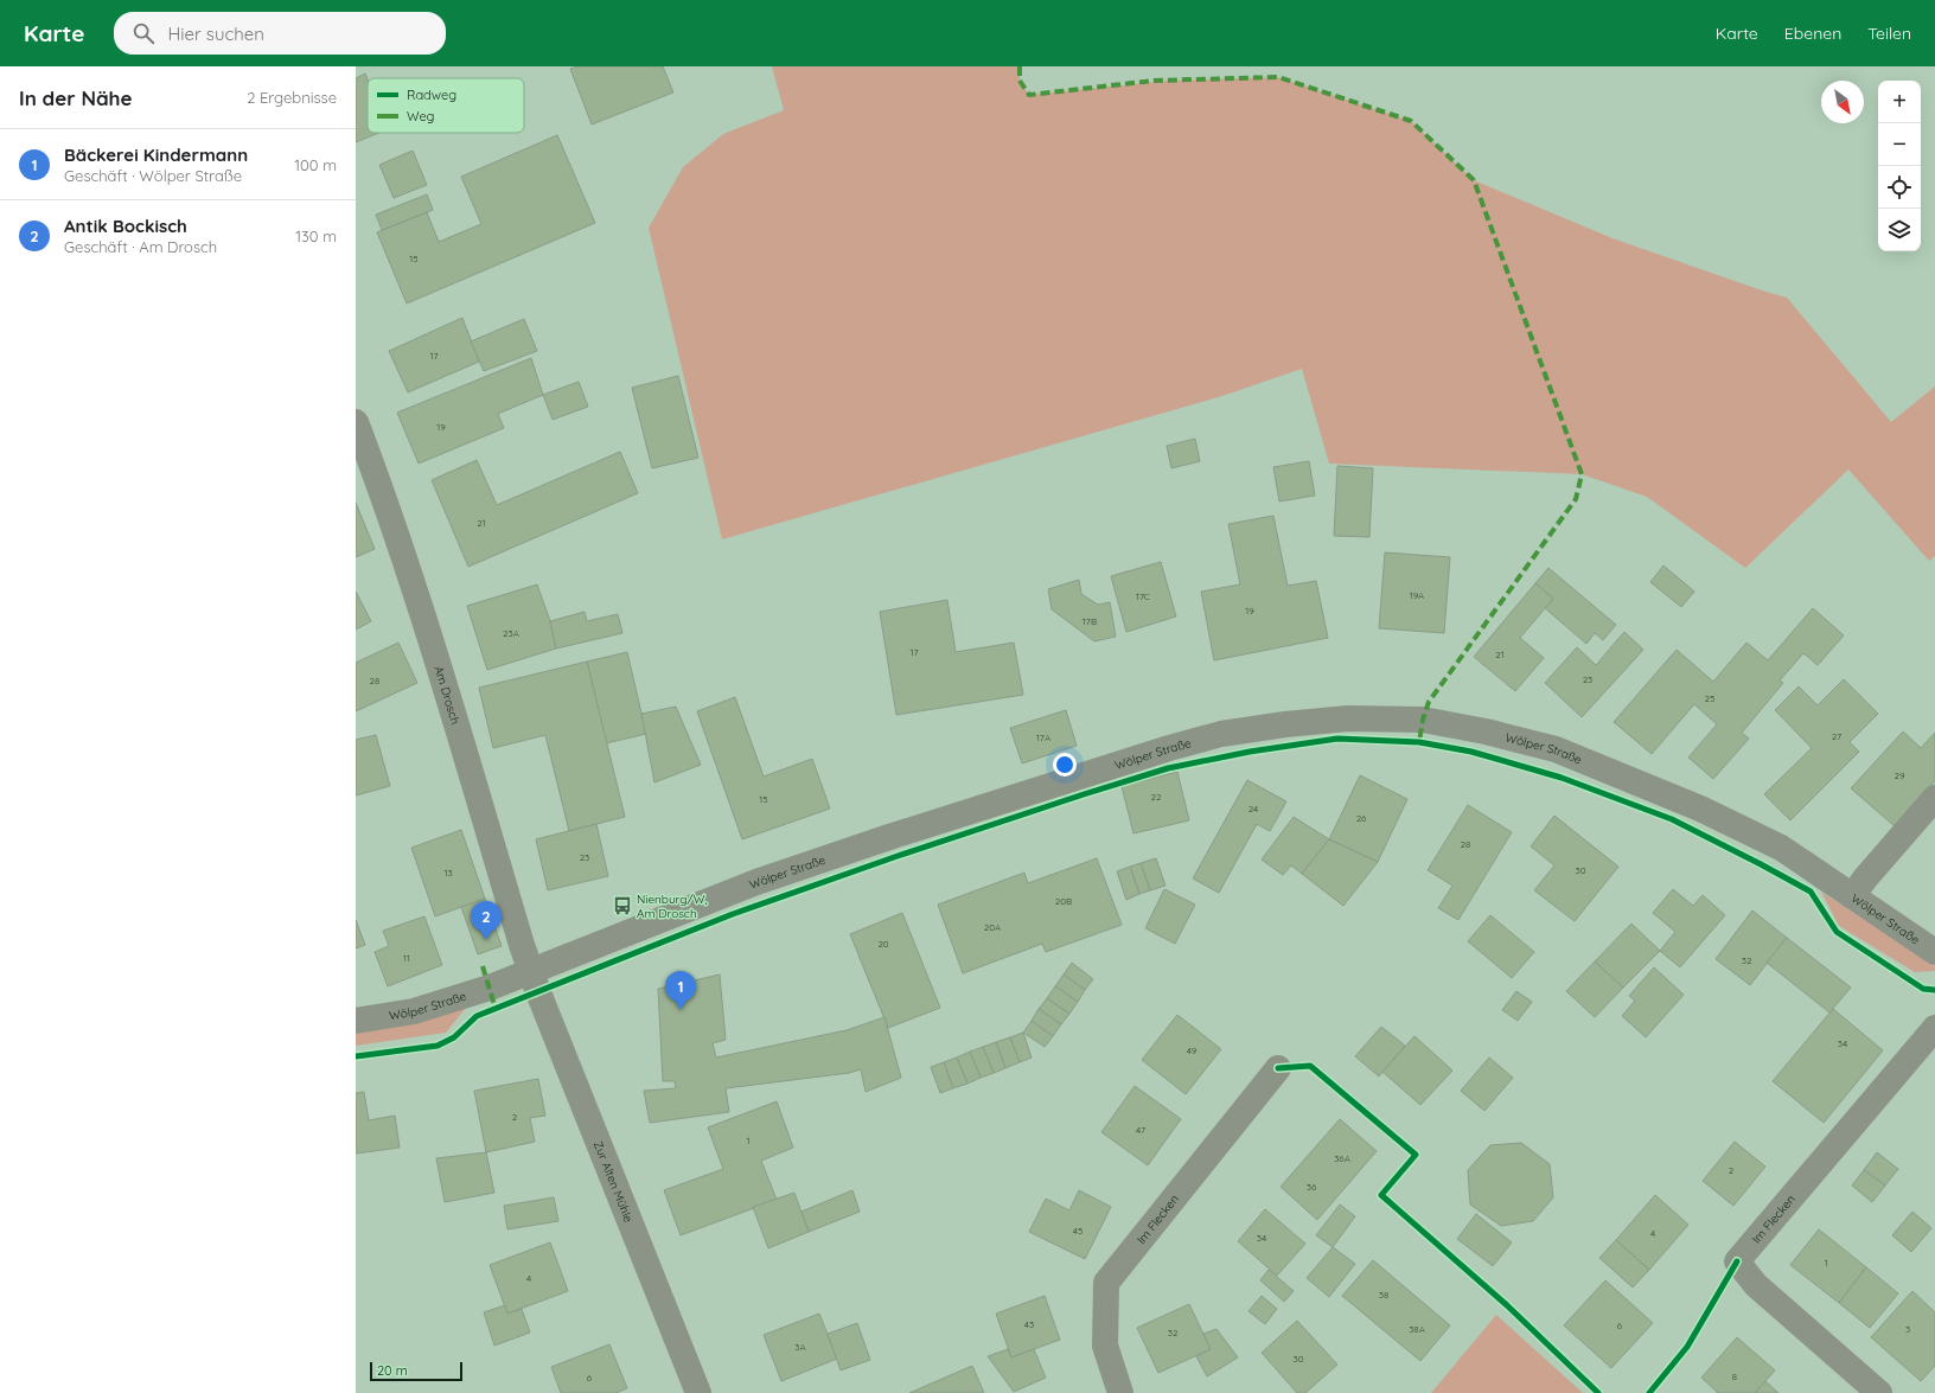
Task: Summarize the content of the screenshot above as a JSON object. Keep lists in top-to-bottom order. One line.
{"streets":{"street":["Am Drosch","Wölper Straße","Zur Alten Mühle","Im Flecken"]},"crossings":[["Am Drosch","Wölper Straße"],["Am Drosch","Zur Alten Mühle"],["Wölper Straße","Zur Alten Mühle"]],"places":{"bus stop":["Nienburg/W, Am Drosch"]},"house_numbers":["15","17","19","21","19A","17C","19","17B","23A","17","21","23","28","25","27","17A","29","22","15","24","26","28","23","30","13","20B","20A","20","11","32","34","49","2","47","1","36A","2","36","45","4","34","1","4","38","43","6","38A","3","32","3A","30","8","6"],"legend":["Radweg","Weg"],"scale_bar":"20 m","north":"bottom right","page":{"header":"Karte","search":"Hier suchen","nav":["Karte","Ebenen","Teilen"],"heading":["In der Nähe","2 Ergebnisse"],"map_buttons":["+","−"],"list":[{"mark":"1","name":"Bäckerei Kindermann","note":"Geschäft · Wölper Straße","value":"100 m"},{"mark":"2","name":"Antik Bockisch","note":"Geschäft · Am Drosch","value":"130 m"}],"pins":["2","1"],"scale":"20 m"}}
